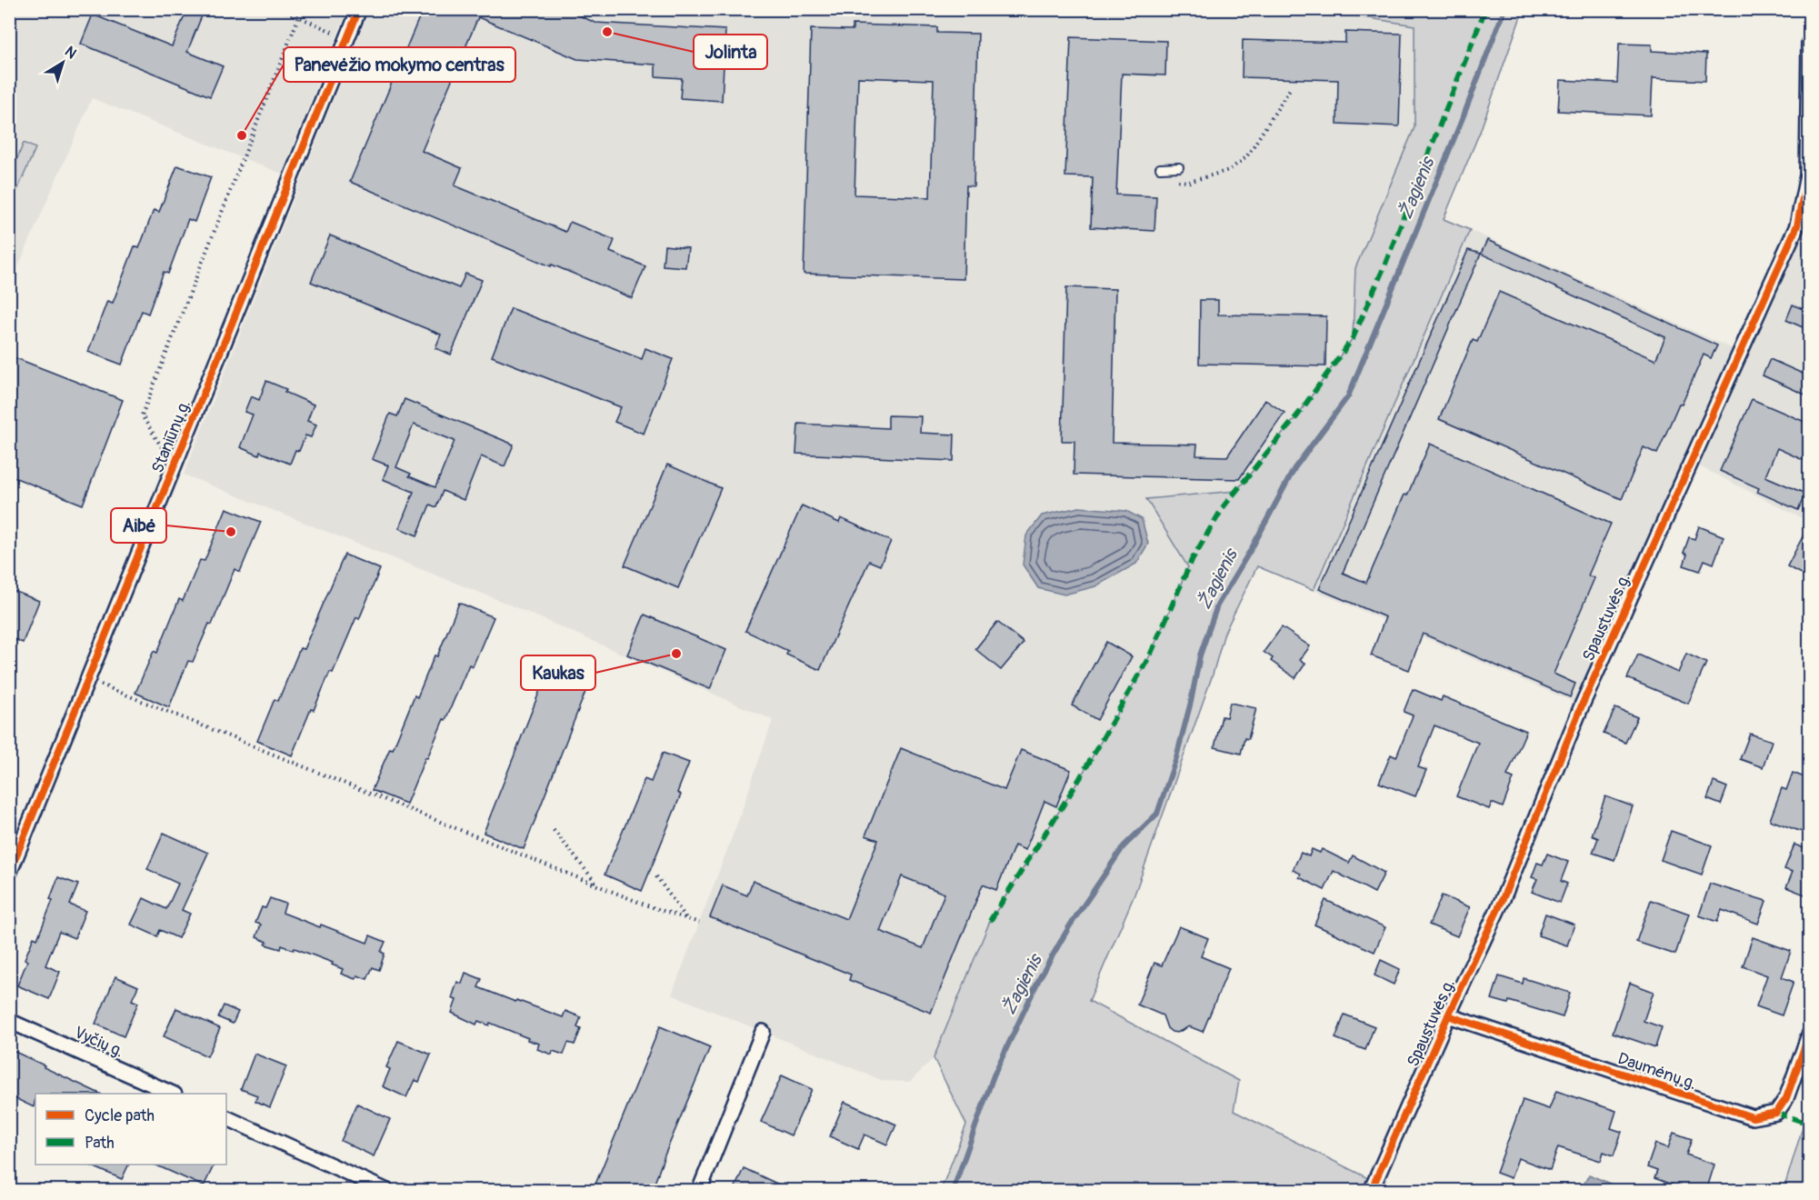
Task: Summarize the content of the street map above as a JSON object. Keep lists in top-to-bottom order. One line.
{"streets":{"street":["Staniūnų g.","Spaustuvės g.","Vyčių g.","Daumėnų g."]},"crossings":[["Spaustuvės g.","Daumėnų g."]],"water":["Žagienis"],"places":["Jolinta","Panevėžio mokymo centras","Aibė","Kaukas"],"legend":["Cycle path","Path"],"north":"top right"}
